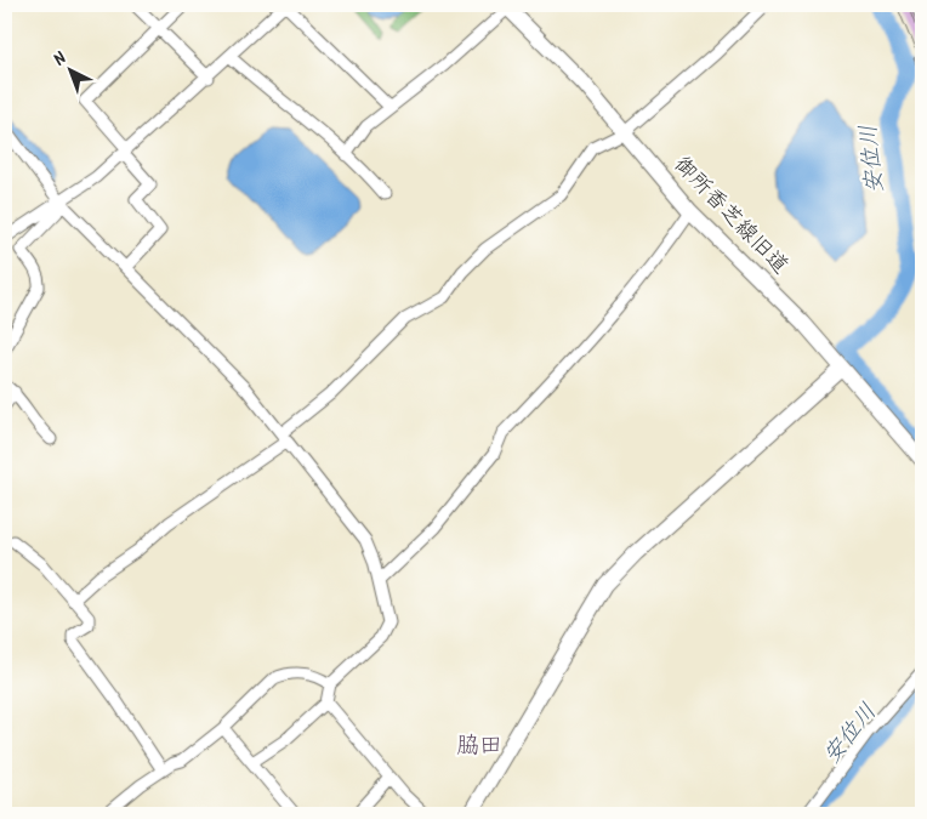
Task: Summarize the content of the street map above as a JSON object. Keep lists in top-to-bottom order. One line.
{"streets":{"street":["御所香芝線旧道"]},"districts":["脇田"],"water":["安位川"],"north":"top left"}
